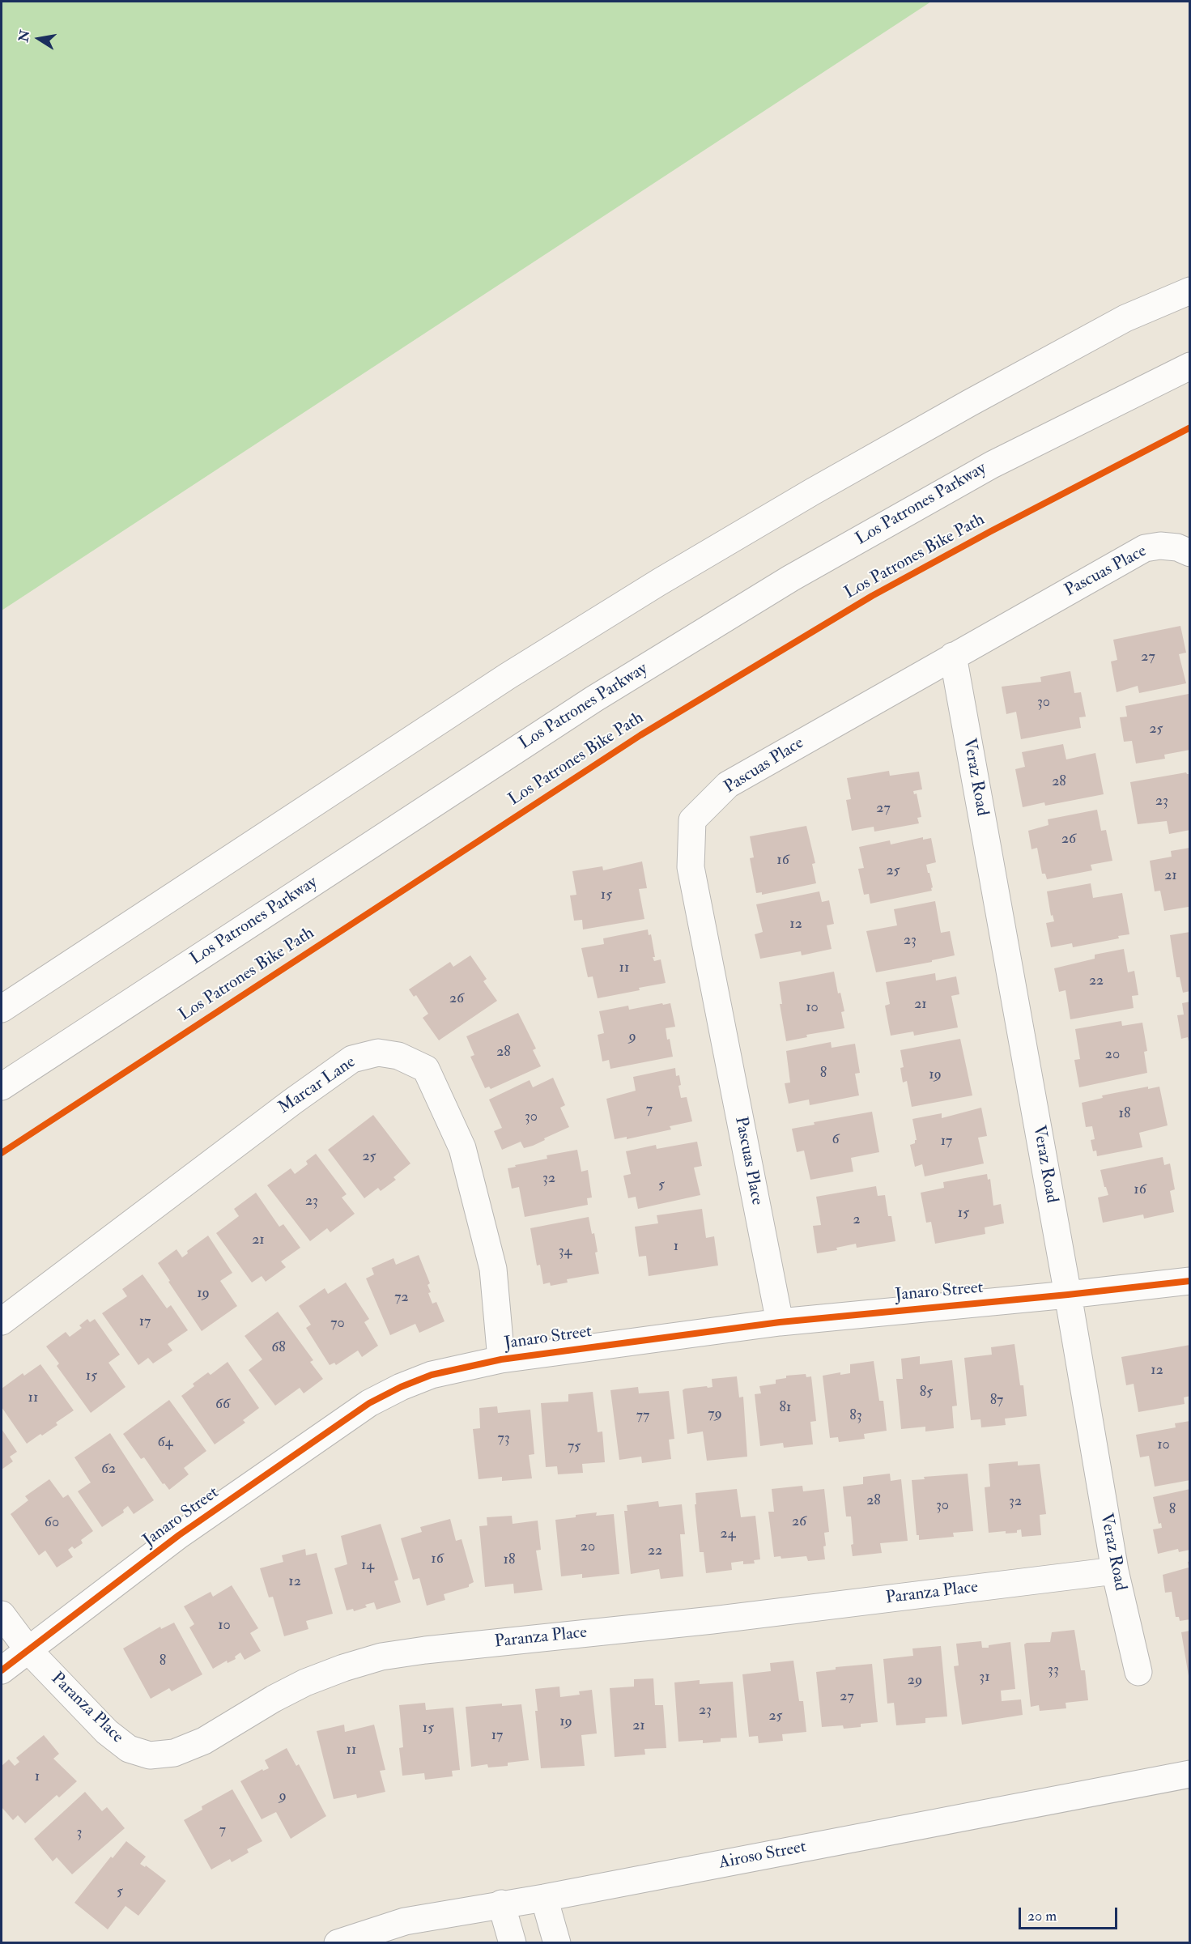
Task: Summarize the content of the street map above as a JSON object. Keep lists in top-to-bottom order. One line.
{"streets":{"main road":["Los Patrones Parkway","Pascuas Place","Veraz Road","Marcar Lane","Janaro Street","Paranza Place","Airoso Street"],"cycle path":["Los Patrones Bike Path"]},"crossings":[["Pascuas Place","Veraz Road"],["Pascuas Place","Janaro Street"],["Veraz Road","Janaro Street"],["Veraz Road","Paranza Place"],["Marcar Lane","Janaro Street"],["Janaro Street","Paranza Place"]],"house_numbers":["27","30","25","28","23","27","26","16","25","21","15","12","23","11","22","26","21","10","9","28","20","8","19","7","18","30","6","17","25","32","5","16","23","15","2","21","1","34","19","72","17","70","68","12","15","85","11","87","66","81","79","77","83","73","64","10","75","62","28","32","30","8","26","60","24","20","22","16","18","14","12","10","8","33","31","29","27","23","25","19","21","15","17","11","1","9","7","3","5"],"scale_bar":"20 m","north":"left"}
